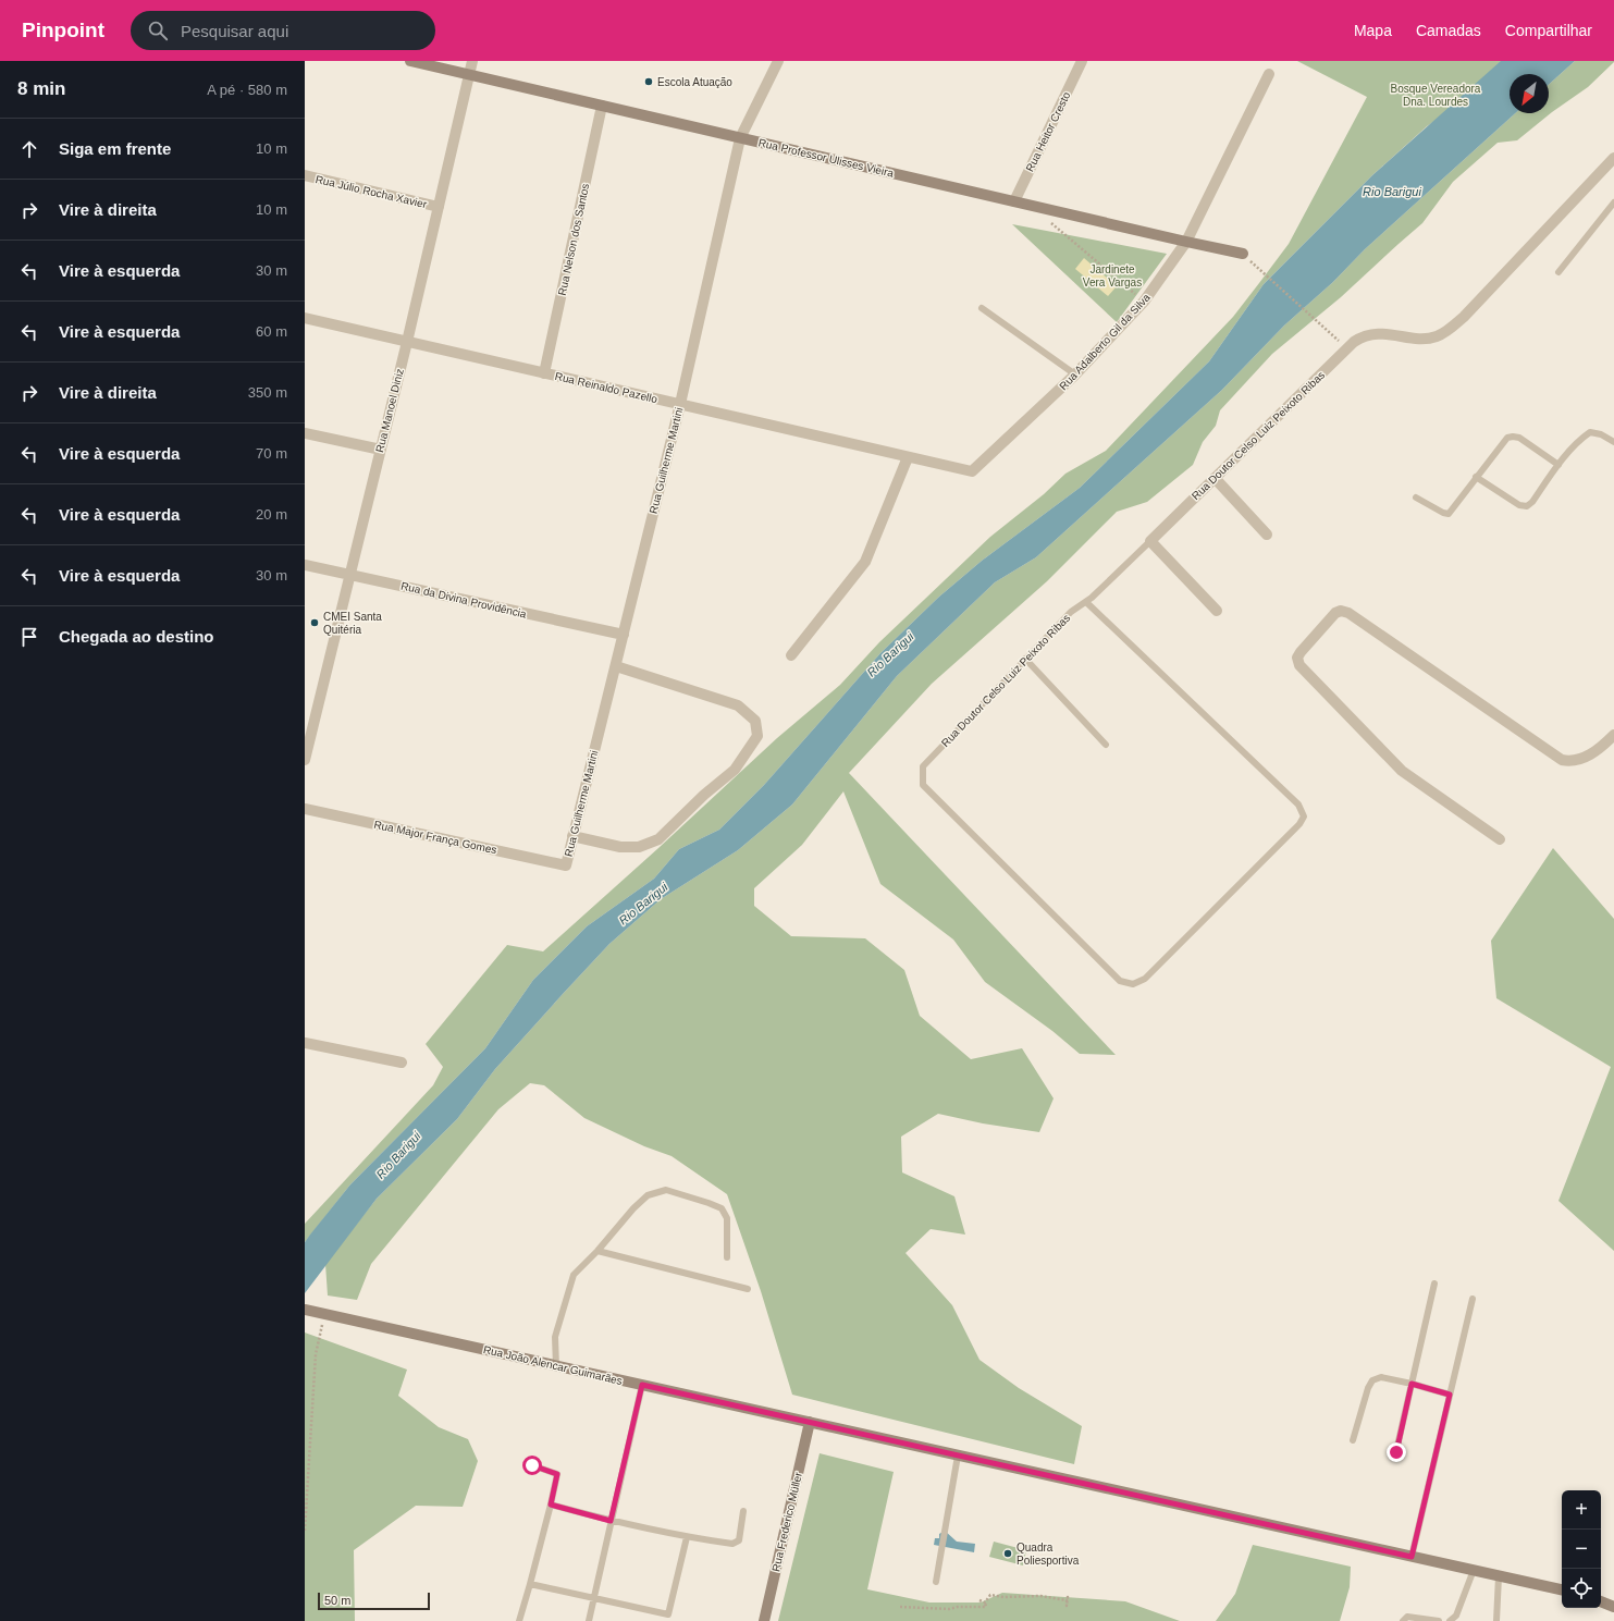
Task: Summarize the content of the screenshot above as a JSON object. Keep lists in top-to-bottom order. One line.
{"streets":{"main road":["Rua Professor Ulisses Vieira","Rua João Alencar Guimarães","Rua Frederico Müller"],"street":["Rua Heitor Cresto","Rua Júlio Rocha Xavier","Rua Nelson dos Santos","Rua Adalberto Gil da Silva","Rua Reinaldo Pazello","Rua Manoel Diniz","Rua Doutor Celso Luiz Peixoto Ribas","Rua Guilherme Martini","Rua da Divina Providência","Rua Major França Gomes"]},"crossings":[["Rua Heitor Cresto","Rua Professor Ulisses Vieira"],["Rua Professor Ulisses Vieira","Rua Nelson dos Santos"],["Rua Professor Ulisses Vieira","Rua Adalberto Gil da Silva"],["Rua Professor Ulisses Vieira","Rua Manoel Diniz"],["Rua Professor Ulisses Vieira","Rua Guilherme Martini"],["Rua Júlio Rocha Xavier","Rua Manoel Diniz"],["Rua Nelson dos Santos","Rua Reinaldo Pazello"],["Rua Adalberto Gil da Silva","Rua Reinaldo Pazello"],["Rua Reinaldo Pazello","Rua Manoel Diniz"],["Rua Reinaldo Pazello","Rua Guilherme Martini"],["Rua Manoel Diniz","Rua da Divina Providência"],["Rua Guilherme Martini","Rua da Divina Providência"],["Rua Guilherme Martini","Rua Major França Gomes"],["Rua João Alencar Guimarães","Rua Frederico Müller"]],"water":["Rio Barigui"],"parks":["Bosque Vereadora Dna. Lourdes","Jardinete Vera Vargas"],"places":["Escola Atuação","CMEI Santa Quitéria","Quadra Poliesportiva"],"scale_bar":"50 m","north":"bottom left","page":{"header":"Pinpoint","search":"Pesquisar aqui","nav":["Mapa","Camadas","Compartilhar"],"heading":["8 min","A pé · 580 m"],"list":[["Siga em frente","10 m"],["Vire à direita","10 m"],["Vire à esquerda","30 m"],["Vire à esquerda","60 m"],["Vire à direita","350 m"],["Vire à esquerda","70 m"],["Vire à esquerda","20 m"],["Vire à esquerda","30 m"],"Chegada ao destino"],"map_buttons":["+","−"],"scale":"50 m"}}
